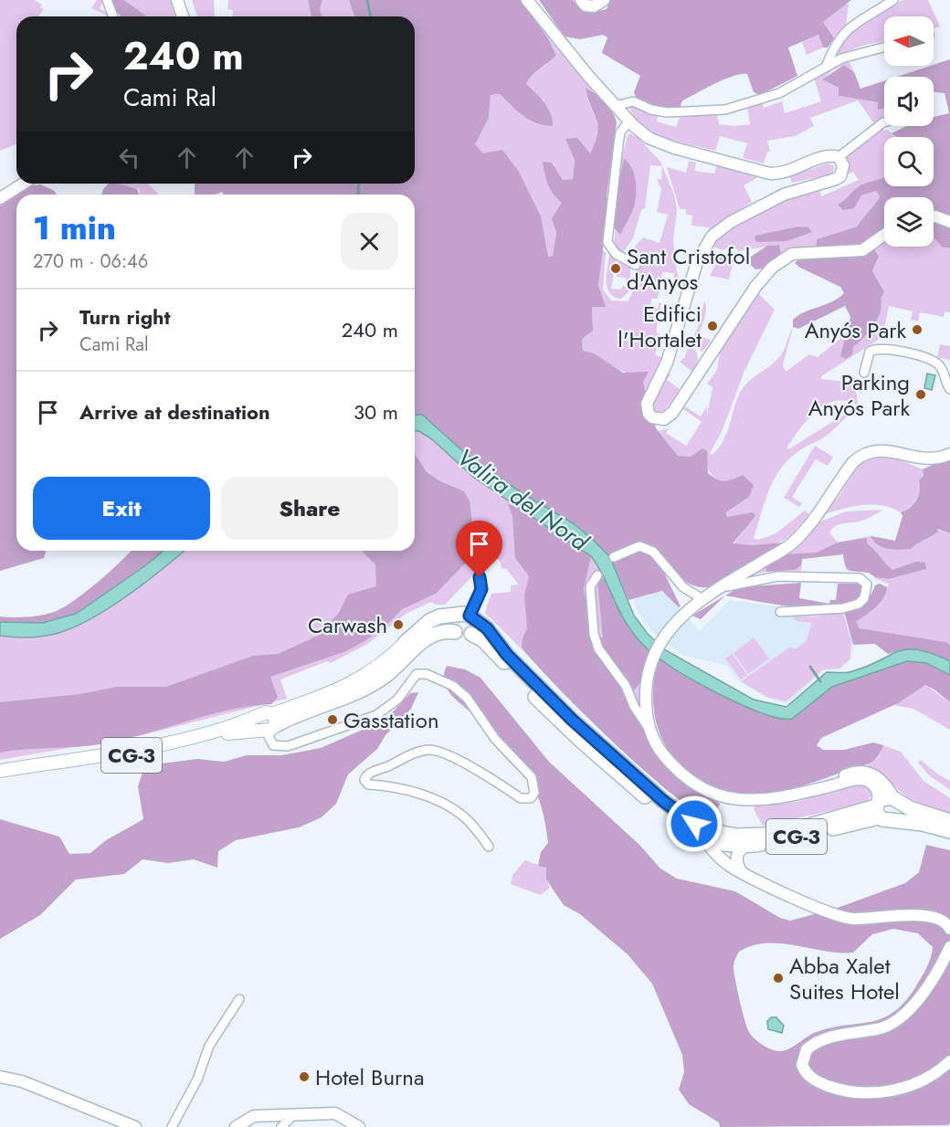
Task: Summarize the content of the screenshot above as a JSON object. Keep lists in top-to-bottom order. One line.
{"streets":{"highway":["CG-3"]},"water":["Valira del Nord"],"places":["Sant Cristofol d'Anyos","Edifici l'Hortalet","Anyós Park","Parking Anyós Park","Carwash","Gasstation","Abba Xalet Suites Hotel","Hotel Burna"],"north":"left","page":{"turn":["240 m","Cami Ral"],"heading":["1 min","270 m · 06:46"],"list":[{"name":"Turn right","note":"Cami Ral","value":"240 m"},{"name":"Arrive at destination","value":"30 m"}],"buttons":["Exit","Share"]}}
